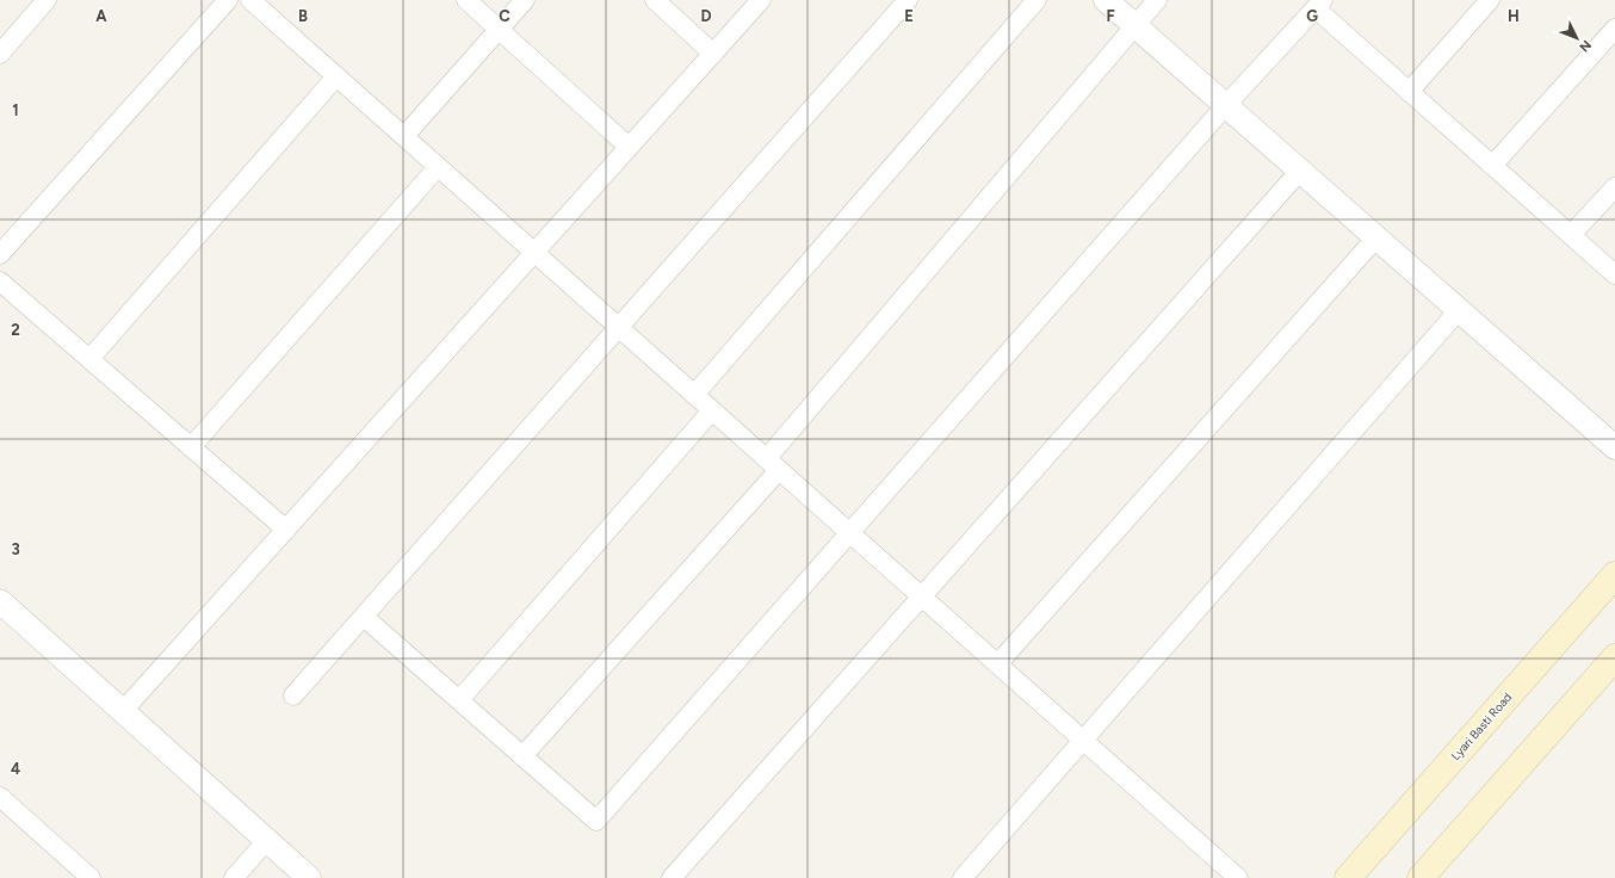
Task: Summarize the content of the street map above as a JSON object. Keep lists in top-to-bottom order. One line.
{"streets":{"main road":["Lyari Basti Road"]},"north":"bottom right","grid":{"columns":["A","B","C","D","E","F","G","H"],"rows":["1","2","3","4"]}}
